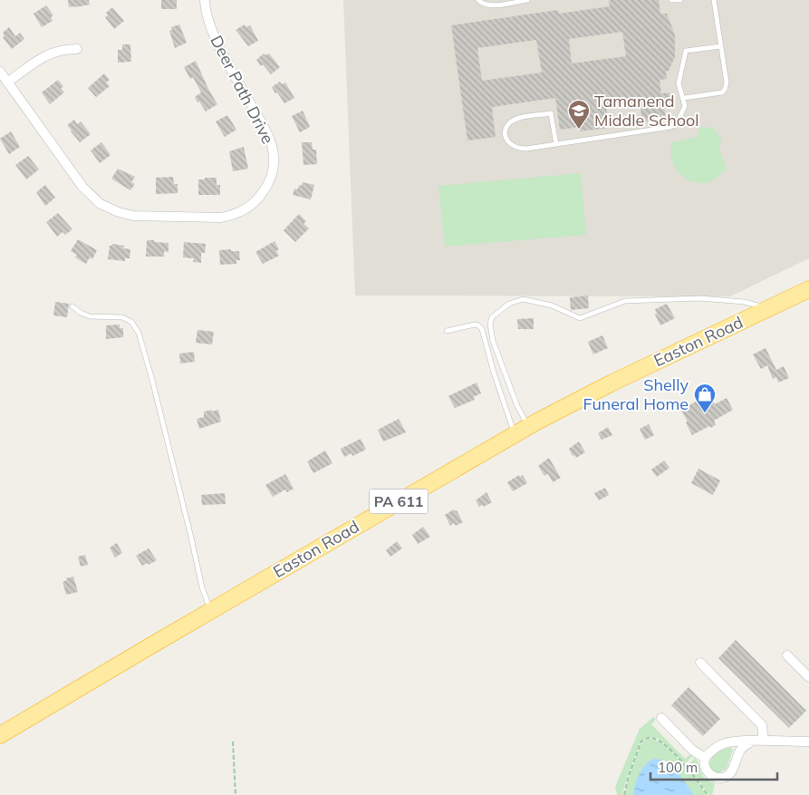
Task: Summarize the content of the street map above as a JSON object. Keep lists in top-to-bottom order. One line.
{"streets":{"highway":["Easton Road","PA 611"],"street":["Deer Path Drive"]},"places":{"school or university":["Tamanend Middle School"],"shop":["Shelly Funeral Home"]},"scale_bar":"100 m"}
